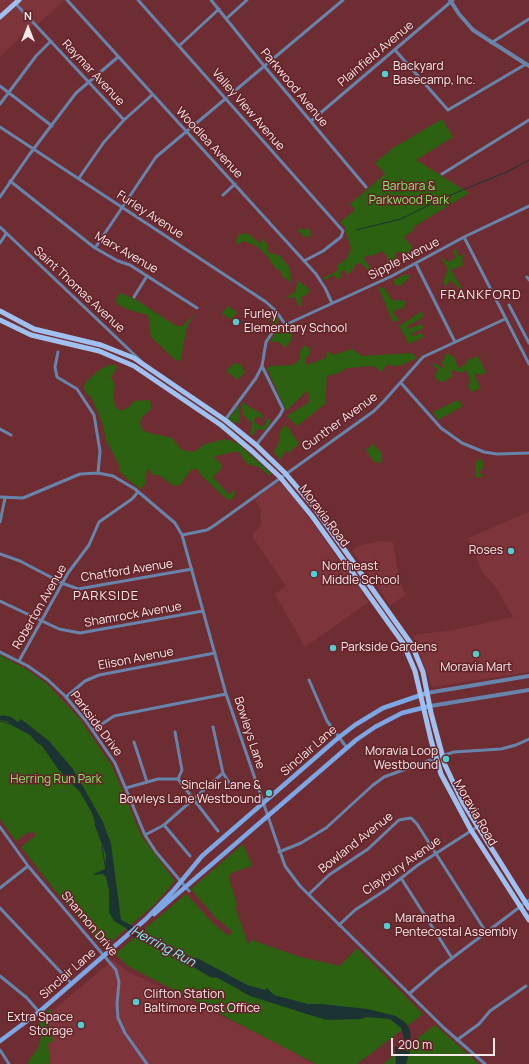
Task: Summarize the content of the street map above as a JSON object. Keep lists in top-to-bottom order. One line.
{"streets":{"main road":["Moravia Road","Sinclair Lane"],"street":["Plainfield Avenue","Raymar Avenue","Parkwood Avenue","Valley View Avenue","Woodlea Avenue","Furley Avenue","Marx Avenue","Sipple Avenue","Saint Thomas Avenue","Gunther Avenue","Chatford Avenue","Roberton Avenue","Shamrock Avenue","Elison Avenue","Parkside Drive","Bowleys Lane","Bowland Avenue","Claybury Avenue","Shannon Drive"]},"crossings":[["Plainfield Avenue","Parkwood Avenue"],["Valley View Avenue","Woodlea Avenue"],["Woodlea Avenue","Sipple Avenue"],["Furley Avenue","Sipple Avenue"],["Saint Thomas Avenue","Moravia Road"],["Gunther Avenue","Moravia Road"],["Gunther Avenue","Bowleys Lane"],["Moravia Road","Sinclair Lane"],["Moravia Road","Claybury Avenue"],["Chatford Avenue","Roberton Avenue"],["Chatford Avenue","Bowleys Lane"],["Roberton Avenue","Shamrock Avenue"],["Roberton Avenue","Parkside Drive"],["Roberton Avenue","Bowleys Lane"],["Shamrock Avenue","Bowleys Lane"],["Elison Avenue","Parkside Drive"],["Elison Avenue","Bowleys Lane"],["Parkside Drive","Sinclair Lane"],["Bowleys Lane","Sinclair Lane"],["Bowleys Lane","Bowland Avenue"],["Bowleys Lane","Claybury Avenue"],["Sinclair Lane","Shannon Drive"],["Bowland Avenue","Claybury Avenue"]],"districts":["FRANKFORD","PARKSIDE"],"water":["Herring Run"],"parks":["Barbara & Parkwood Park","Herring Run Park"],"places":["Backyard Basecamp, Inc.","Furley Elementary School","Roses","Northeast Middle School","Parkside Gardens","Moravia Mart","Moravia Loop Westbound","Sinclair Lane & Bowleys Lane Westbound","Maranatha Pentecostal Assembly","Clifton Station Baltimore Post Office","Extra Space Storage"],"scale_bar":"200 m","north":"top"}
